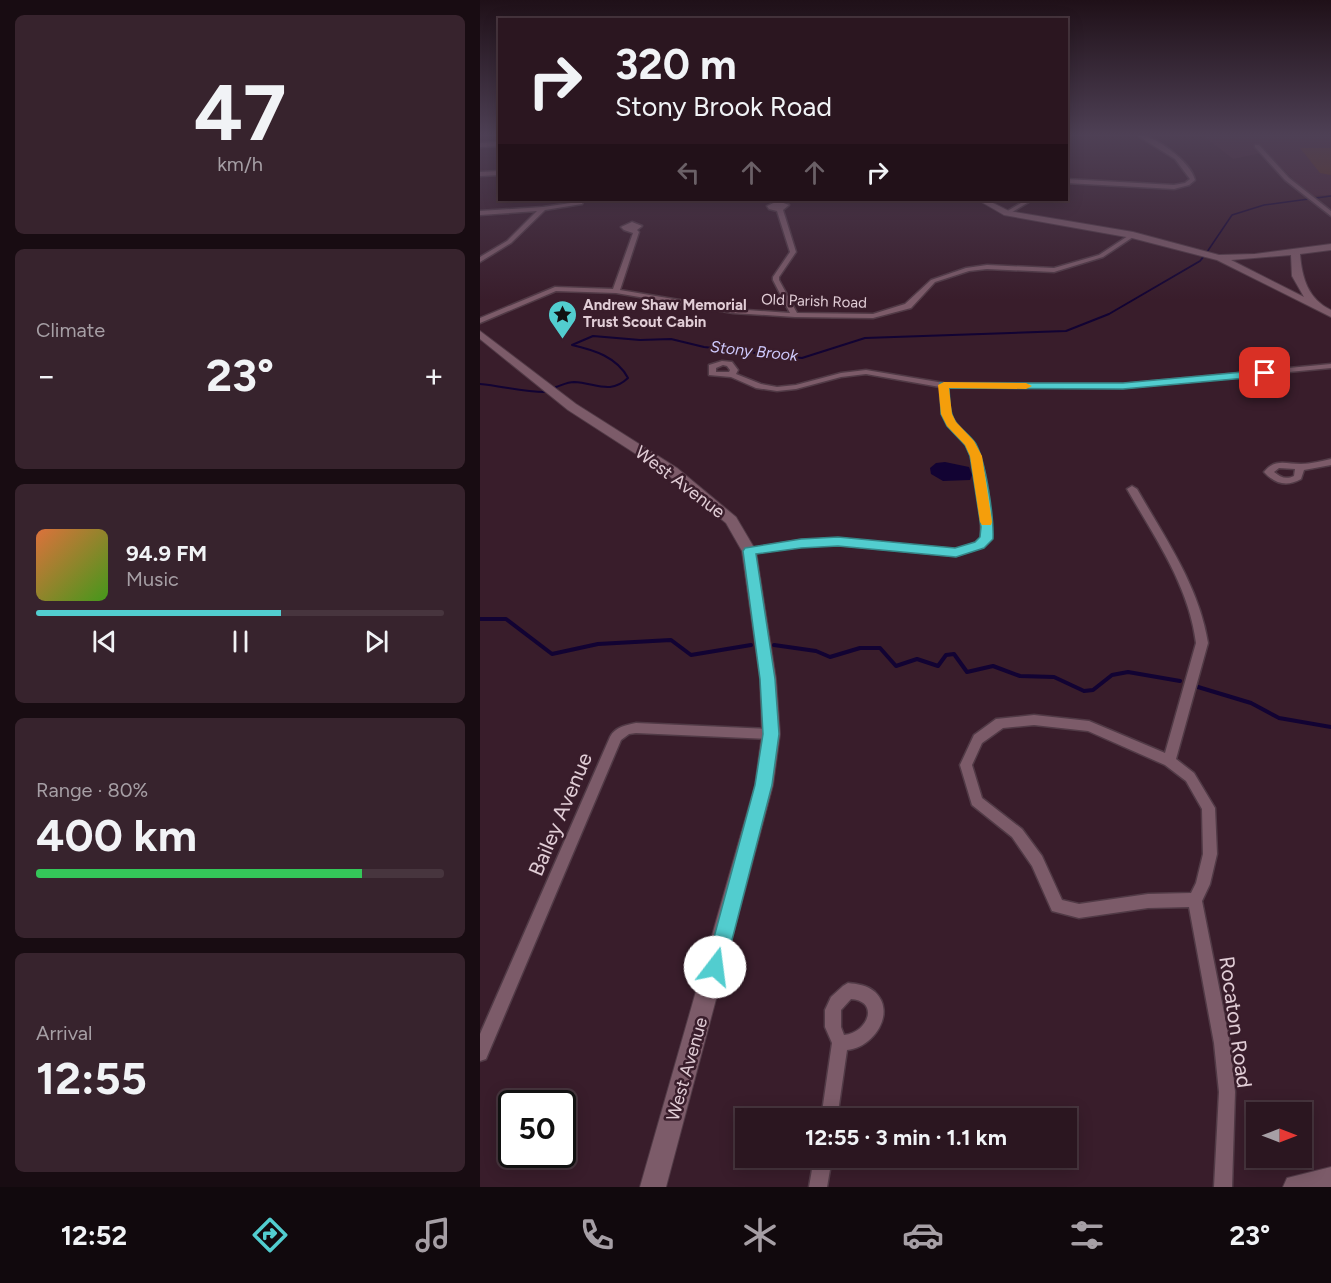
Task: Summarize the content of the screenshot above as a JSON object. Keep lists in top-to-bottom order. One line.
{"streets":{"main road":["West Avenue"],"street":["Old Parish Road","Bailey Avenue","Rocaton Road"]},"crossings":[["West Avenue","Bailey Avenue"]],"water":["Stony Brook"],"places":{"place":["Andrew Shaw Memorial Trust Scout Cabin"]},"north":"right","page":{"tile":[["47","km/h"],"Climate",["Range · 80%","400 km"],["Arrival","12:55"]],"turn":["320 m","Stony Brook Road"],"heat":["−","23°","+"],"song":["94.9 FM","Music"],"limit":"50","trip":"12:55 · 3 min · 1.1 km","tabs":["12:52","23°"]}}
